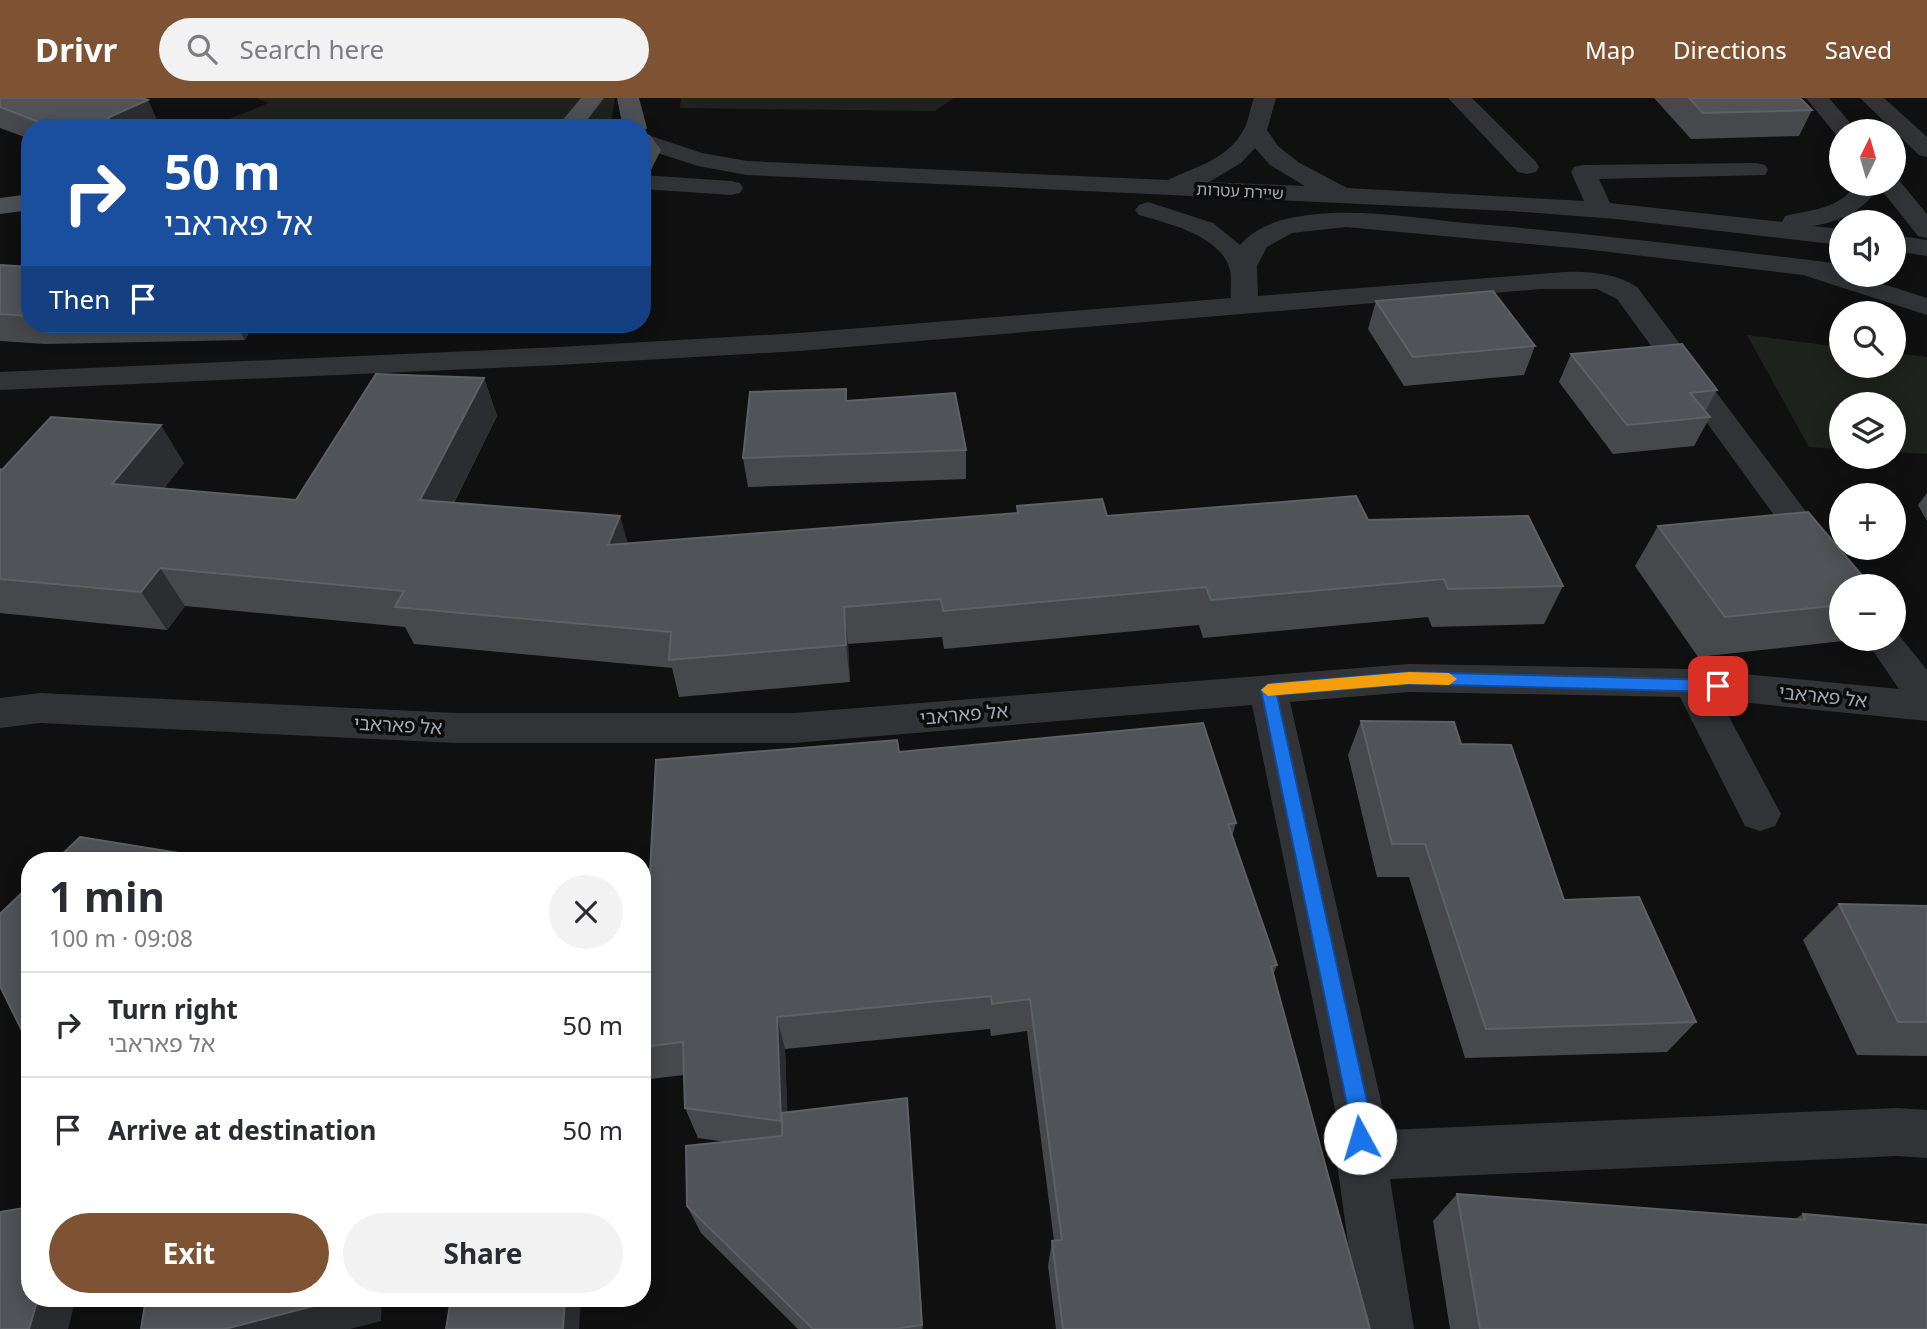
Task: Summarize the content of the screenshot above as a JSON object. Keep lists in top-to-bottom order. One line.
{"streets":{"street":["שיירת עטרות","אל פאראבי"]},"north":"top","page":{"header":"Drivr","search":"Search here","nav":["Map","Directions","Saved"],"map_buttons":["+","−"],"turn":["50 m","אל פאראבי"],"then":"Then","heading":["1 min","100 m · 09:08"],"list":[{"name":"Turn right","note":"אל פאראבי","value":"50 m"},{"name":"Arrive at destination","value":"50 m"}],"buttons":["Exit","Share"]}}
